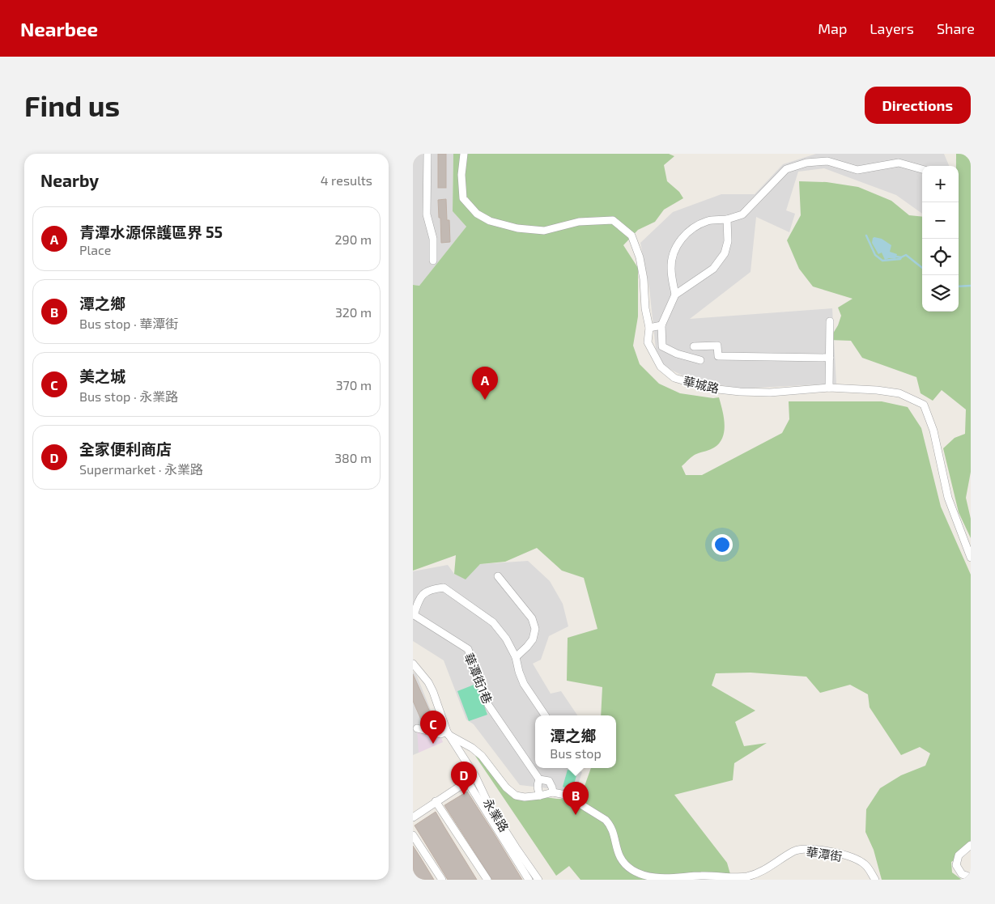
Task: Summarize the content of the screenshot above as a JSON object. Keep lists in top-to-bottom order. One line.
{"streets":{"street":["華城路","華潭街1巷","永業路","華潭街"]},"crossings":[["華潭街1巷","華潭街"]],"page":{"header":"Nearbee","nav":["Map","Layers","Share"],"buttons":"Directions","title":"Find us","heading":["Nearby","4 results"],"map_buttons":["+","−"],"list":[{"mark":"A","name":"青潭水源保護區界 55","note":"Place","value":"290 m"},{"mark":"B","name":"潭之鄉","note":"Bus stop · 華潭街","value":"320 m"},{"mark":"C","name":"美之城","note":"Bus stop · 永業路","value":"370 m"},{"mark":"D","name":"全家便利商店","note":"Supermarket · 永業路","value":"380 m"}],"pins":["A","C","D","B"],"popup":["潭之鄉","Bus stop"]}}
